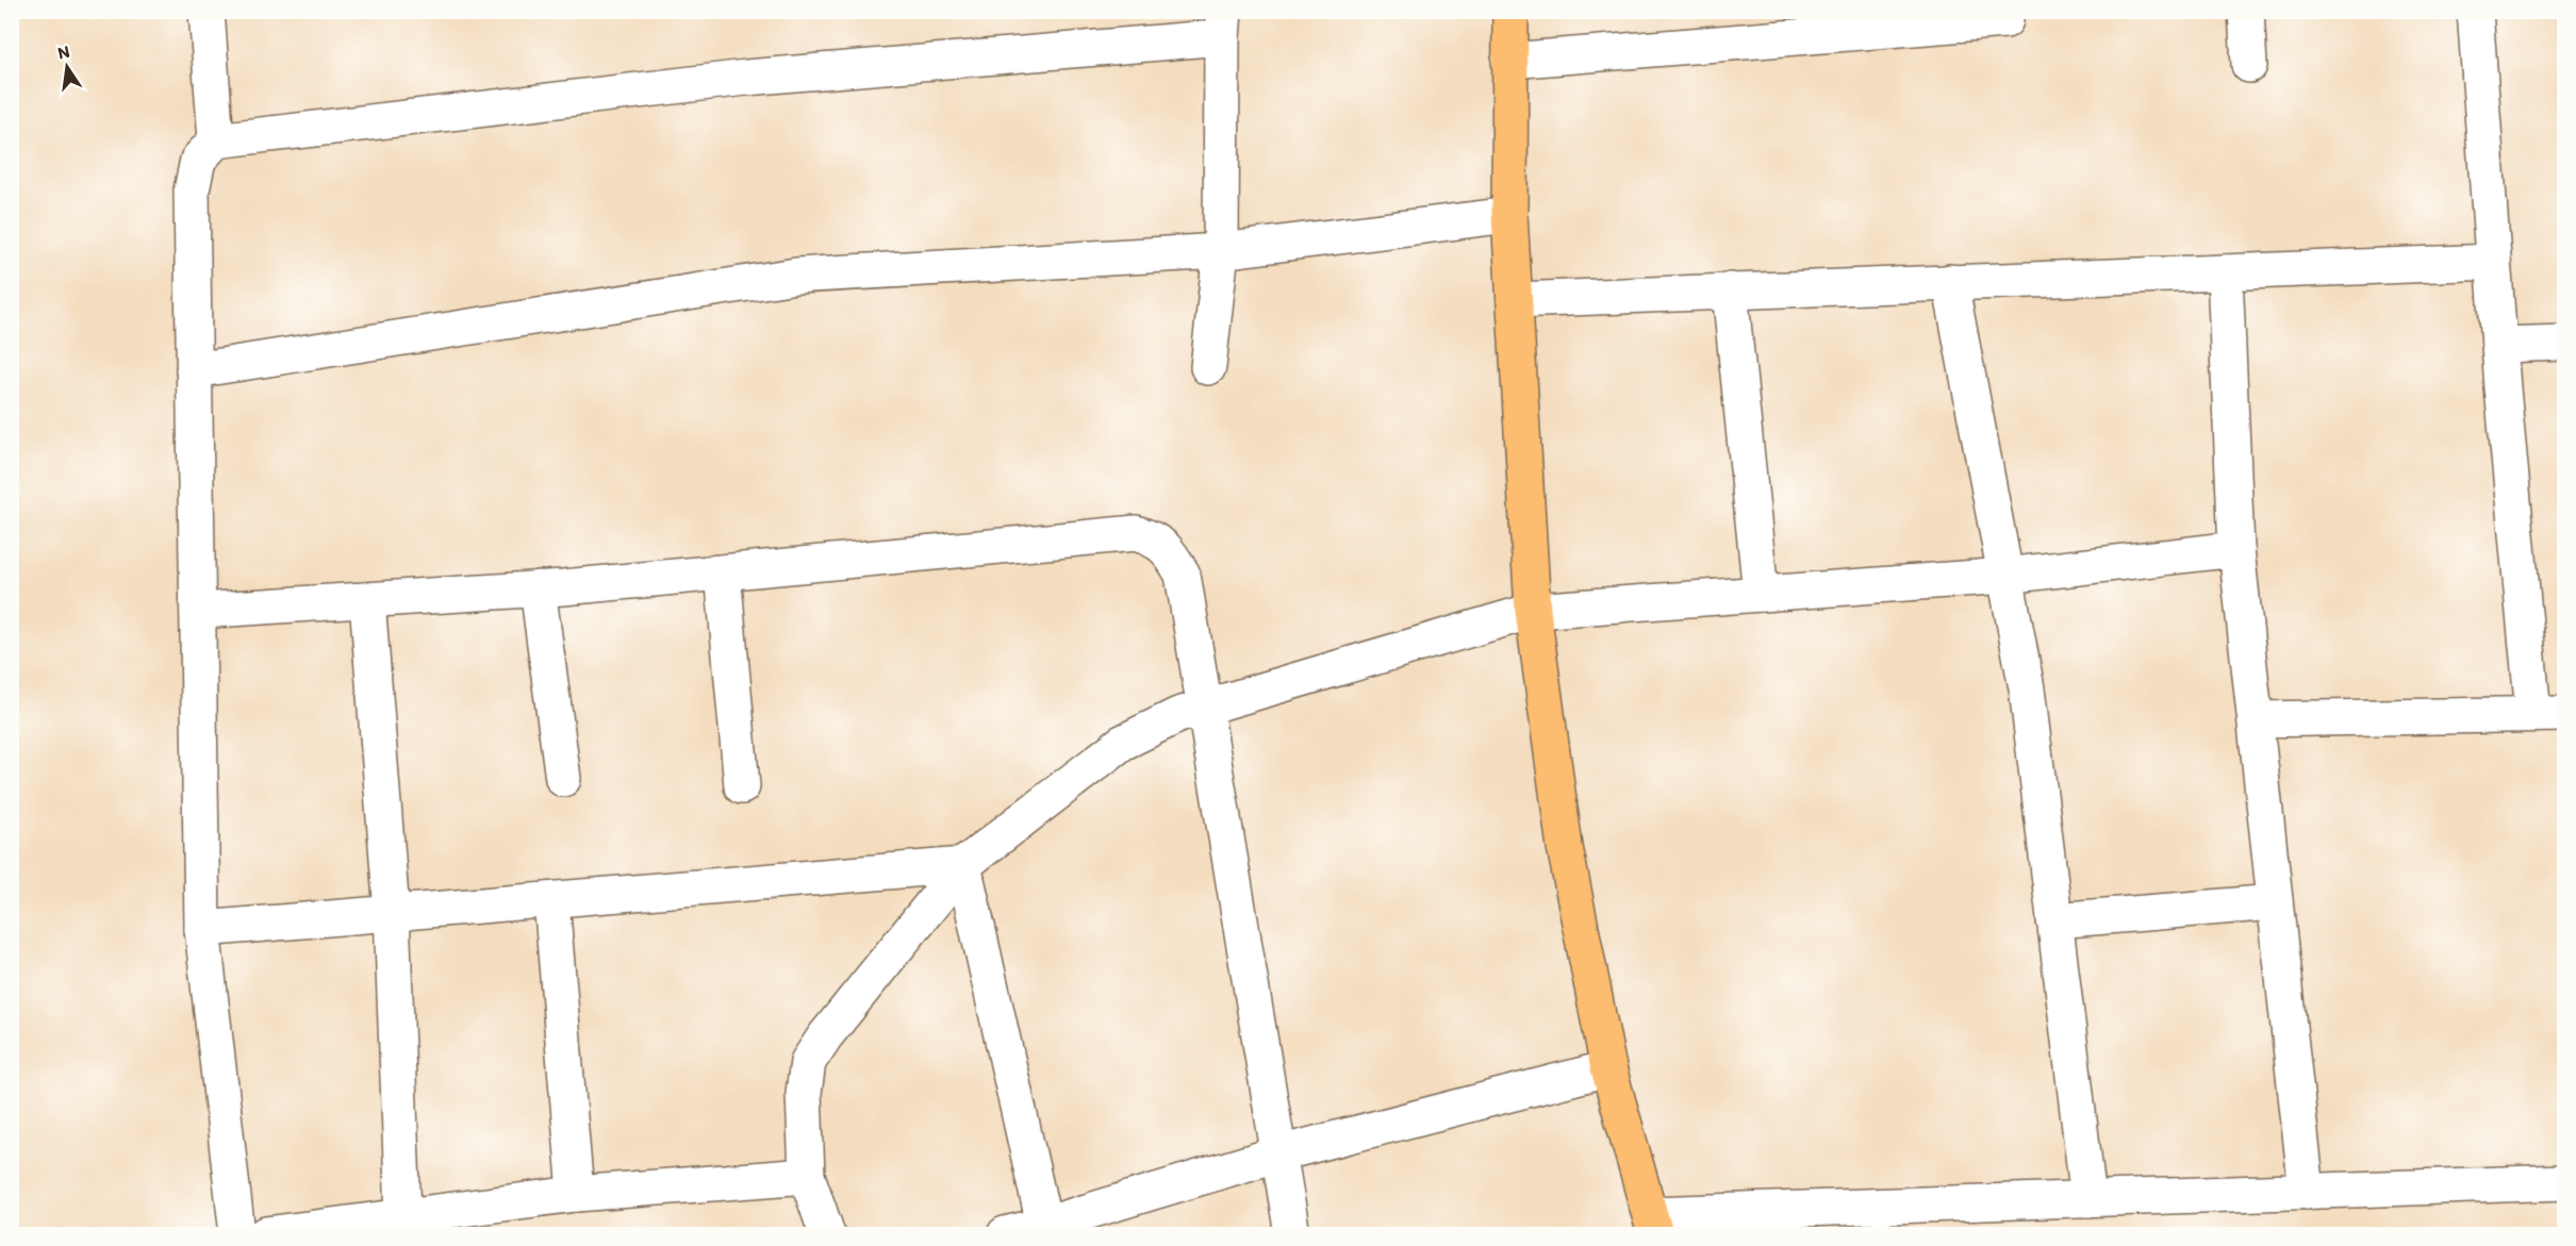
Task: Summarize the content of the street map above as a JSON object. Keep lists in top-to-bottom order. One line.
{"north":"top"}
